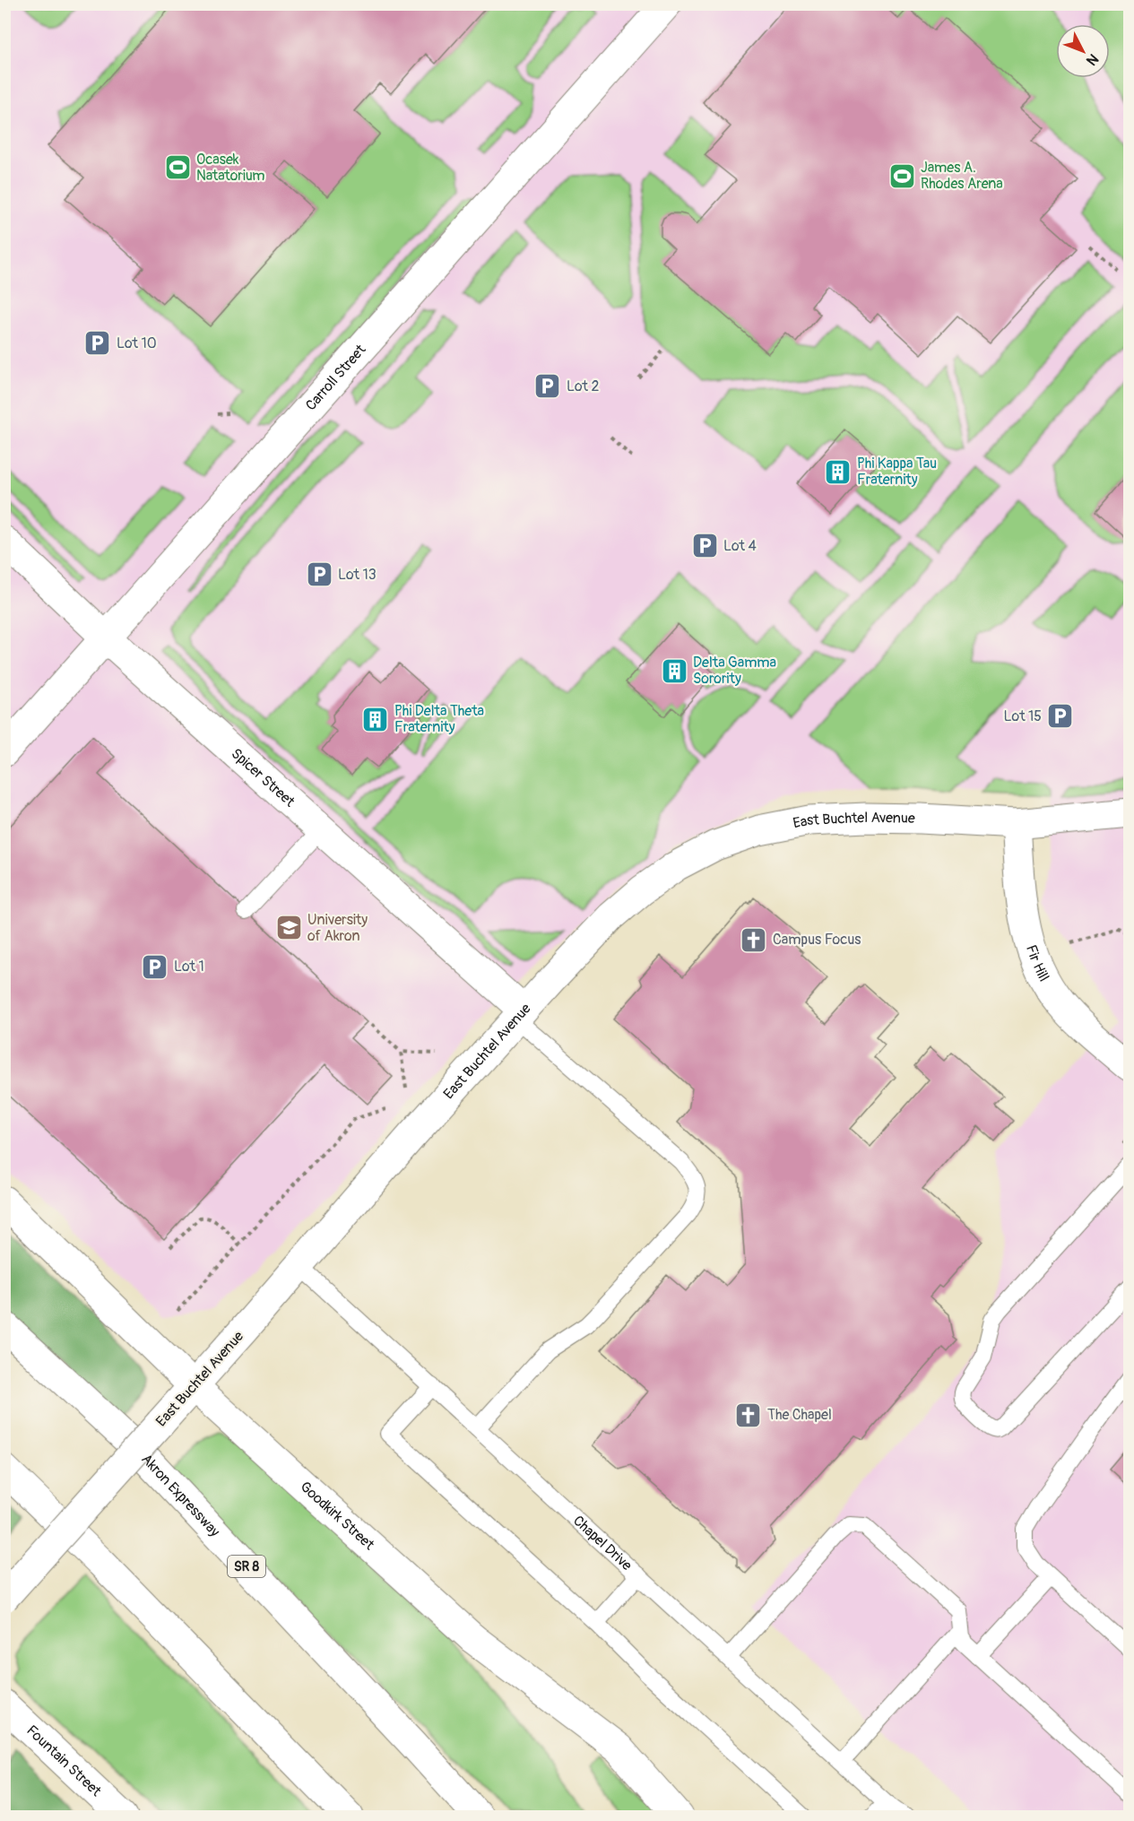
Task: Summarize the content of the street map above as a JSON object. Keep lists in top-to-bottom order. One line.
{"streets":{"main road":["Carroll Street","Spicer Street","East Buchtel Avenue","Fir Hill","Akron Expressway","Goodkirk Street","SR 8","Fountain Street"],"lane":["Chapel Drive"]},"crossings":[["Carroll Street","Spicer Street"],["Spicer Street","East Buchtel Avenue"],["East Buchtel Avenue","Fir Hill"],["East Buchtel Avenue","Goodkirk Street"],["East Buchtel Avenue","Chapel Drive"]],"places":{"sports":["Ocasek Natatorium","James A. Rhodes Arena"],"parking":["Lot 10","Lot 2","Lot 4","Lot 13","Lot 15","Lot 1"],"building":["Phi Kappa Tau Fraternity","Delta Gamma Sorority","Phi Delta Theta Fraternity"],"school or university":["University of Akron"],"church":["Campus Focus","The Chapel"]},"north":"bottom right"}
